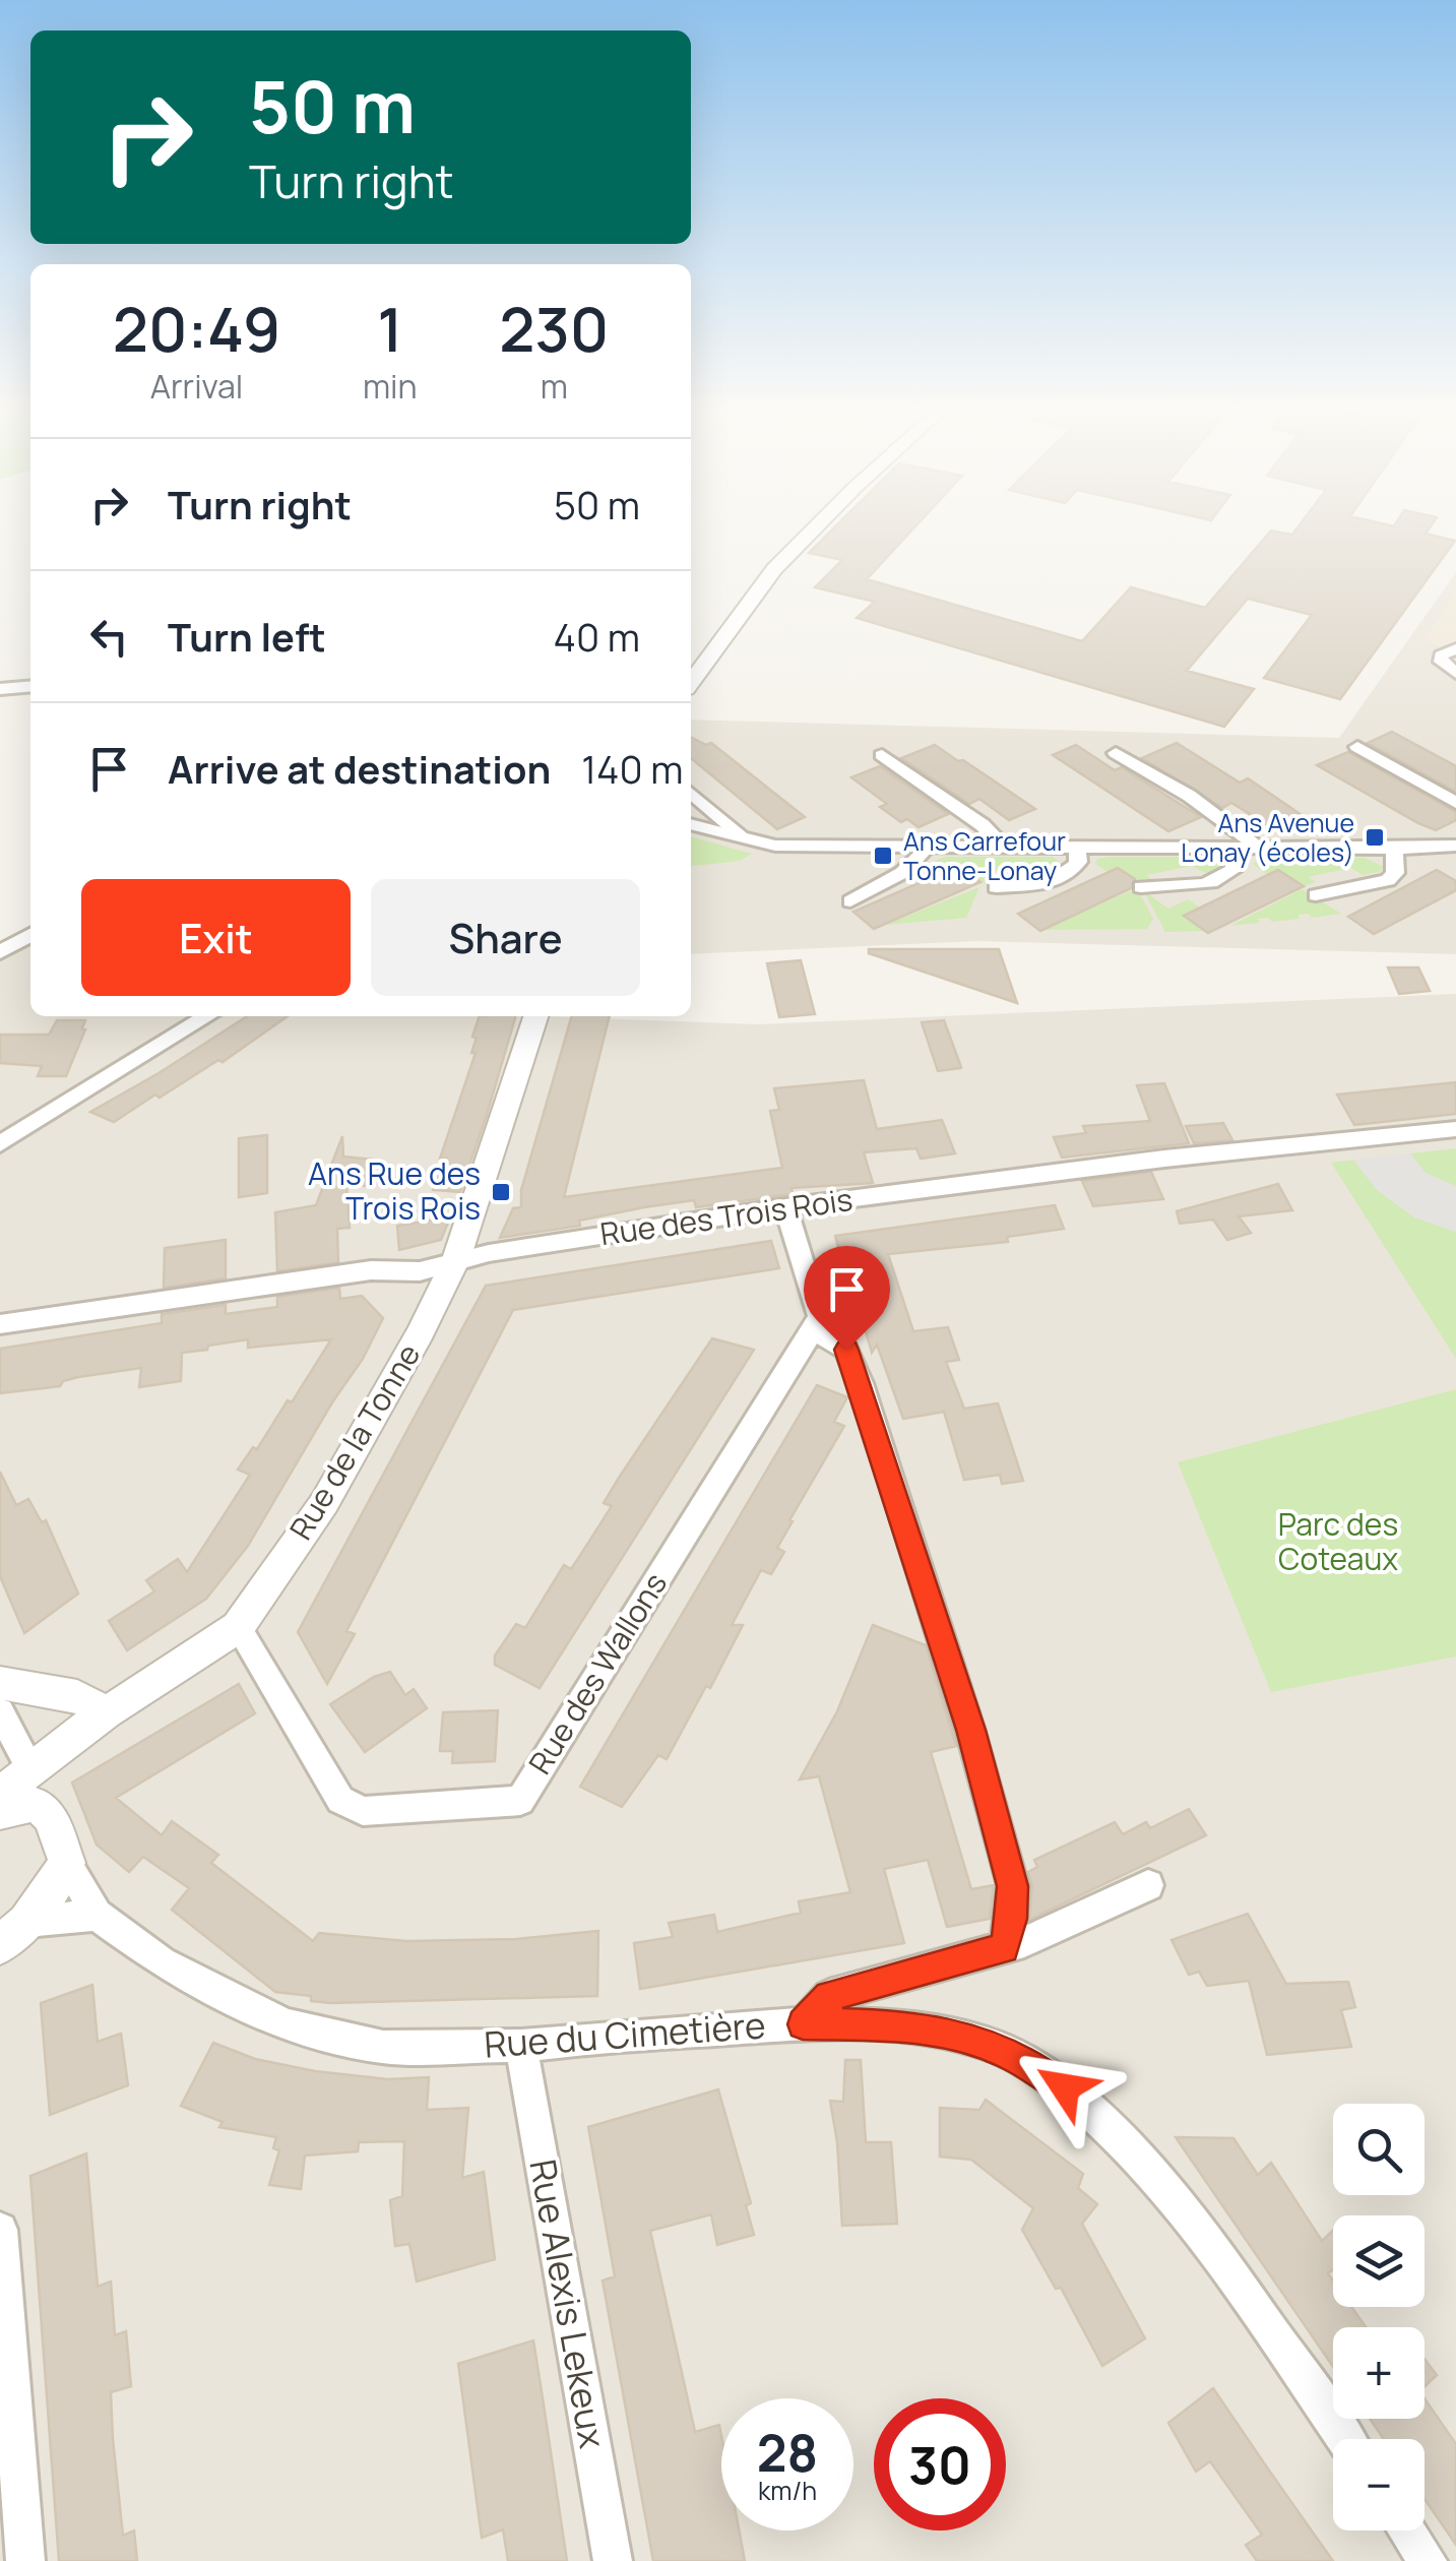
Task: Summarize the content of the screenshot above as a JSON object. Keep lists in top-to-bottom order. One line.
{"streets":{"street":["Rue des Trois Rois","Rue de la Tonne","Rue des Wallons","Rue du Cimetière","Rue Alexis Lekeux"]},"crossings":[["Rue des Trois Rois","Rue de la Tonne"],["Rue de la Tonne","Rue des Wallons"],["Rue du Cimetière","Rue Alexis Lekeux"]],"parks":["Parc des Coteaux"],"places":{"transit":["Ans Avenue Lonay (écoles)","Ans Carrefour Tonne-Lonay","Ans Rue des Trois Rois"]},"page":{"turn":["50 m","Turn right"],"eta":["20:49","Arrival","1","min","230","m"],"list":[{"name":"Turn right","value":"50 m"},{"name":"Turn left","value":"40 m"},{"name":"Arrive at destination","value":"140 m"}],"buttons":["Exit","Share"],"map_buttons":["+","−"],"speed":"28 km/h","limit":"30"}}
